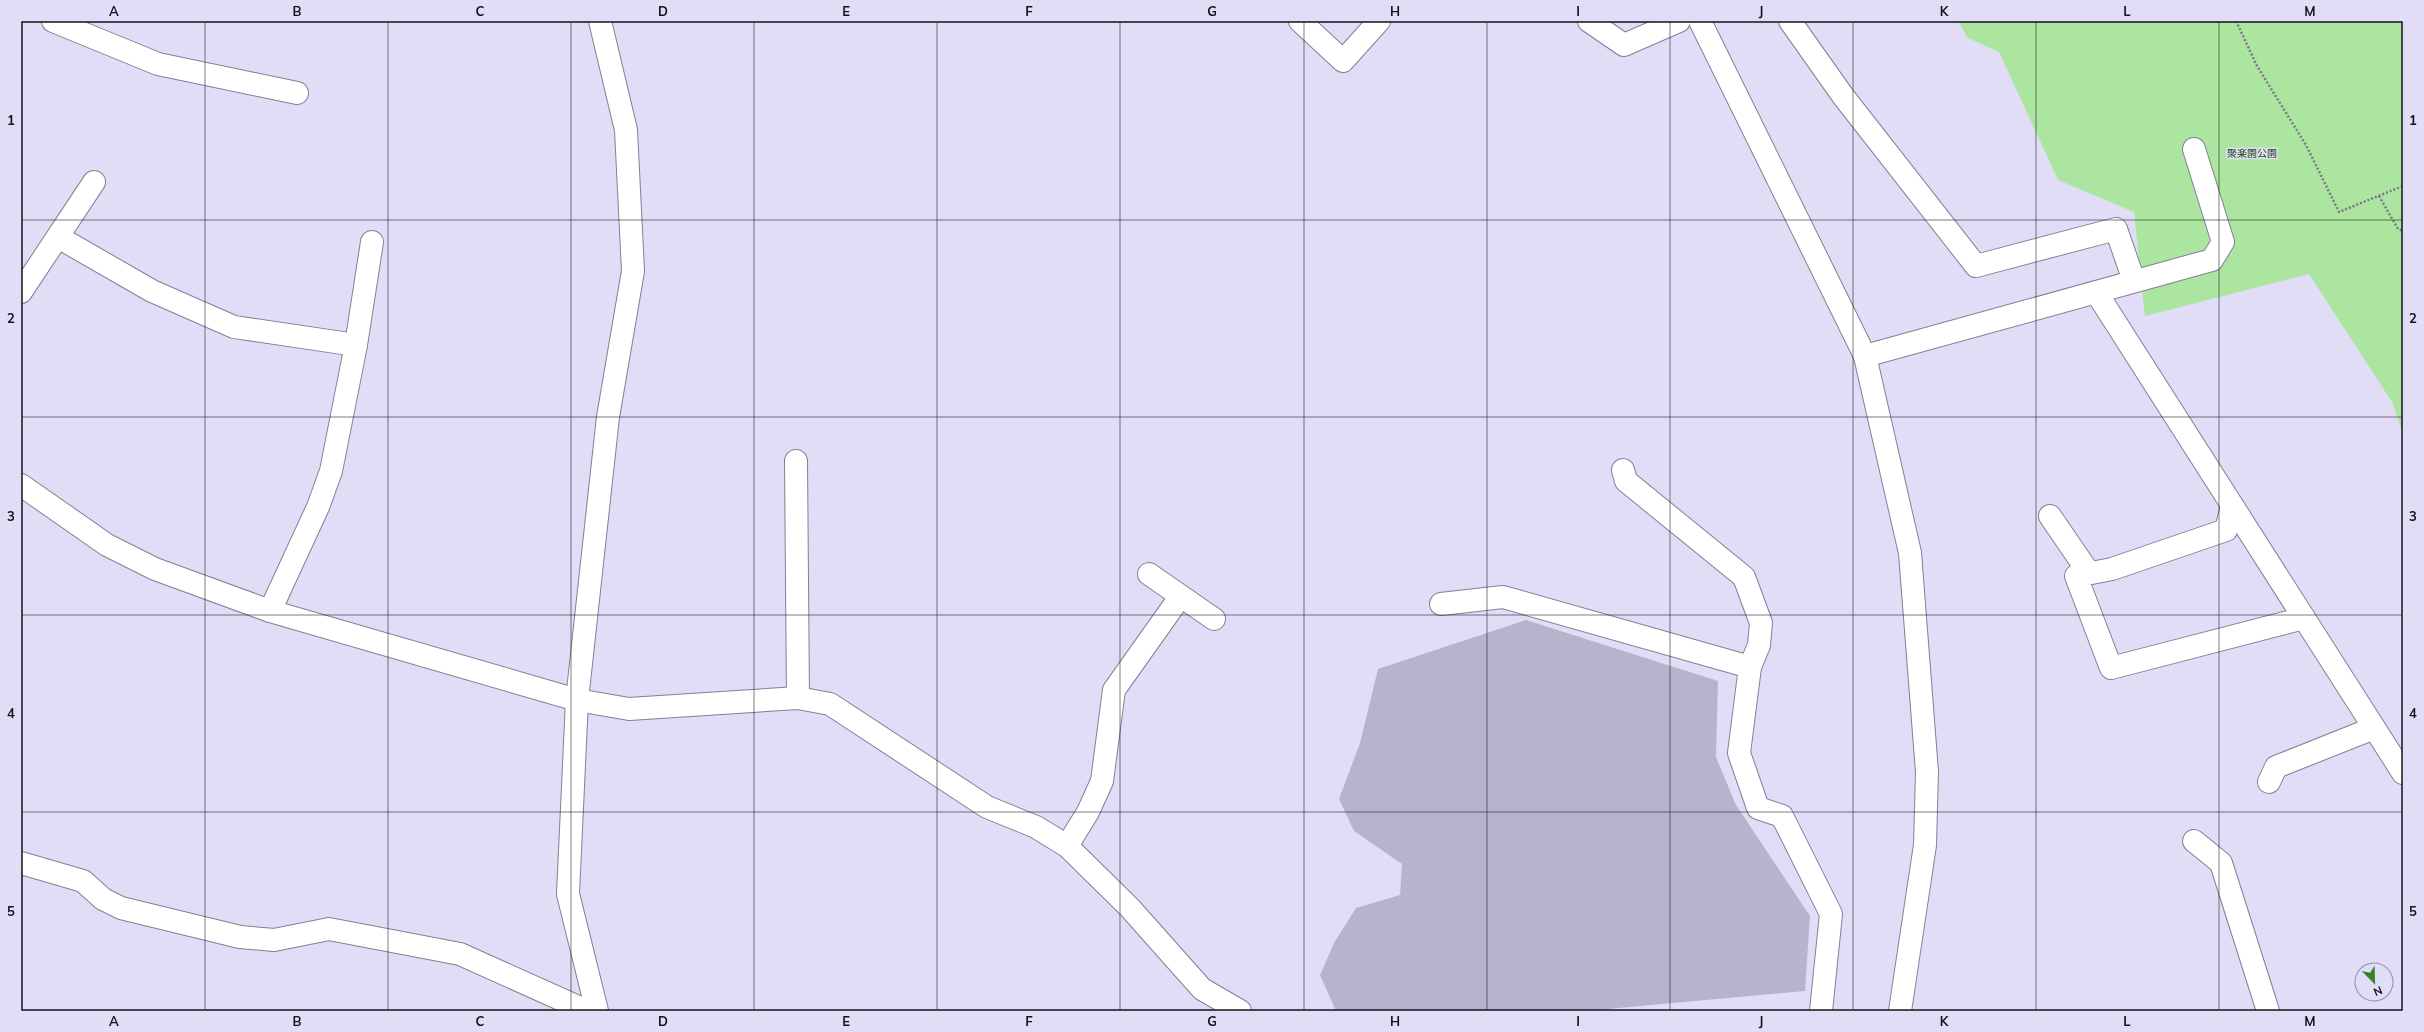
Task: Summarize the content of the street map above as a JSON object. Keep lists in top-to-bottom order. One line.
{"parks":["聚楽園公園"],"north":"bottom right","grid":{"columns":["A","B","C","D","E","F","G","H","I","J","K","L","M"],"rows":["1","2","3","4","5"]}}
